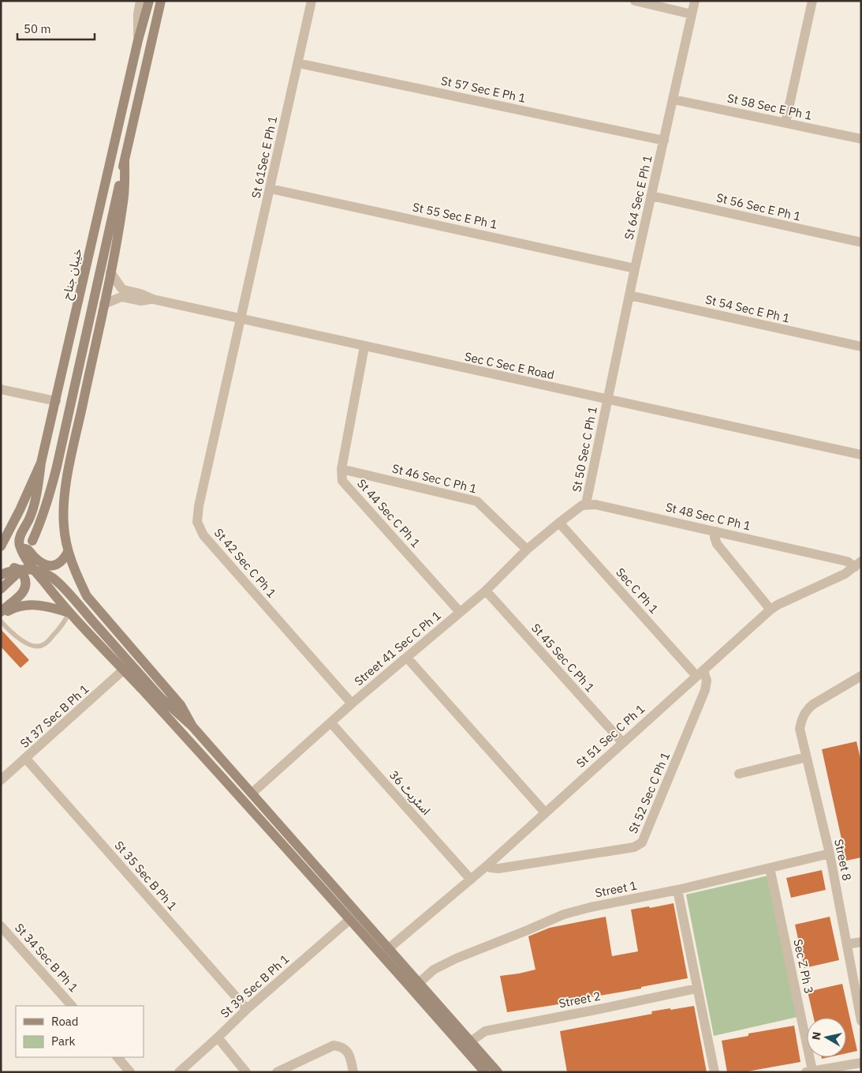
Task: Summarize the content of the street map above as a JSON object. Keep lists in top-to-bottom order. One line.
{"streets":{"main road":["خیبان جناح"],"street":["St 57 Sec E Ph 1","St 58 Sec E Ph 1","St 61Sec E Ph 1","St 64 Sec E Ph 1","St 56 Sec E Ph 1","St 55 Sec E Ph 1","St 54 Sec E Ph 1","Sec C Sec E Road","St 50 Sec C Ph 1","St 46 Sec C Ph 1","St 44 Sec C Ph 1","St 48 Sec C Ph 1","St 42 Sec C Ph 1","Sec C Ph 1","Street 41 Sec C Ph 1","St 45 Sec C Ph 1","St 37 Sec B Ph 1","St 51 Sec C Ph 1","اسٹریٹ 36","St 52 Sec C Ph 1","Street 8","St 35 Sec B Ph 1","Street 1","St 34 Sec B Ph 1","Sec Z Ph 3","St 39 Sec B Ph 1","Street 2"]},"crossings":[["St 57 Sec E Ph 1","St 61Sec E Ph 1"],["St 57 Sec E Ph 1","St 64 Sec E Ph 1"],["St 58 Sec E Ph 1","St 64 Sec E Ph 1"],["St 61Sec E Ph 1","St 55 Sec E Ph 1"],["St 61Sec E Ph 1","Sec C Sec E Road"],["St 61Sec E Ph 1","St 42 Sec C Ph 1"],["St 64 Sec E Ph 1","St 56 Sec E Ph 1"],["St 64 Sec E Ph 1","St 55 Sec E Ph 1"],["St 64 Sec E Ph 1","St 54 Sec E Ph 1"],["St 64 Sec E Ph 1","Sec C Sec E Road"],["St 64 Sec E Ph 1","St 50 Sec C Ph 1"],["Sec C Sec E Road","St 50 Sec C Ph 1"],["Sec C Sec E Road","St 44 Sec C Ph 1"],["Sec C Sec E Road","St 42 Sec C Ph 1"],["St 50 Sec C Ph 1","St 48 Sec C Ph 1"],["St 46 Sec C Ph 1","St 44 Sec C Ph 1"],["St 46 Sec C Ph 1","Street 41 Sec C Ph 1"],["St 44 Sec C Ph 1","Street 41 Sec C Ph 1"],["St 48 Sec C Ph 1","St 51 Sec C Ph 1"],["St 42 Sec C Ph 1","Street 41 Sec C Ph 1"],["Sec C Ph 1","Street 41 Sec C Ph 1"],["Sec C Ph 1","St 51 Sec C Ph 1"],["Sec C Ph 1","St 52 Sec C Ph 1"],["Street 41 Sec C Ph 1","St 45 Sec C Ph 1"],["Street 41 Sec C Ph 1","اسٹریٹ 36"],["St 45 Sec C Ph 1","St 51 Sec C Ph 1"],["St 37 Sec B Ph 1","St 35 Sec B Ph 1"],["St 51 Sec C Ph 1","اسٹریٹ 36"],["St 51 Sec C Ph 1","St 52 Sec C Ph 1"],["Street 8","Street 1"],["St 35 Sec B Ph 1","St 39 Sec B Ph 1"],["Street 1","Sec Z Ph 3"]],"legend":["Road","Park"],"scale_bar":"50 m","north":"left"}
